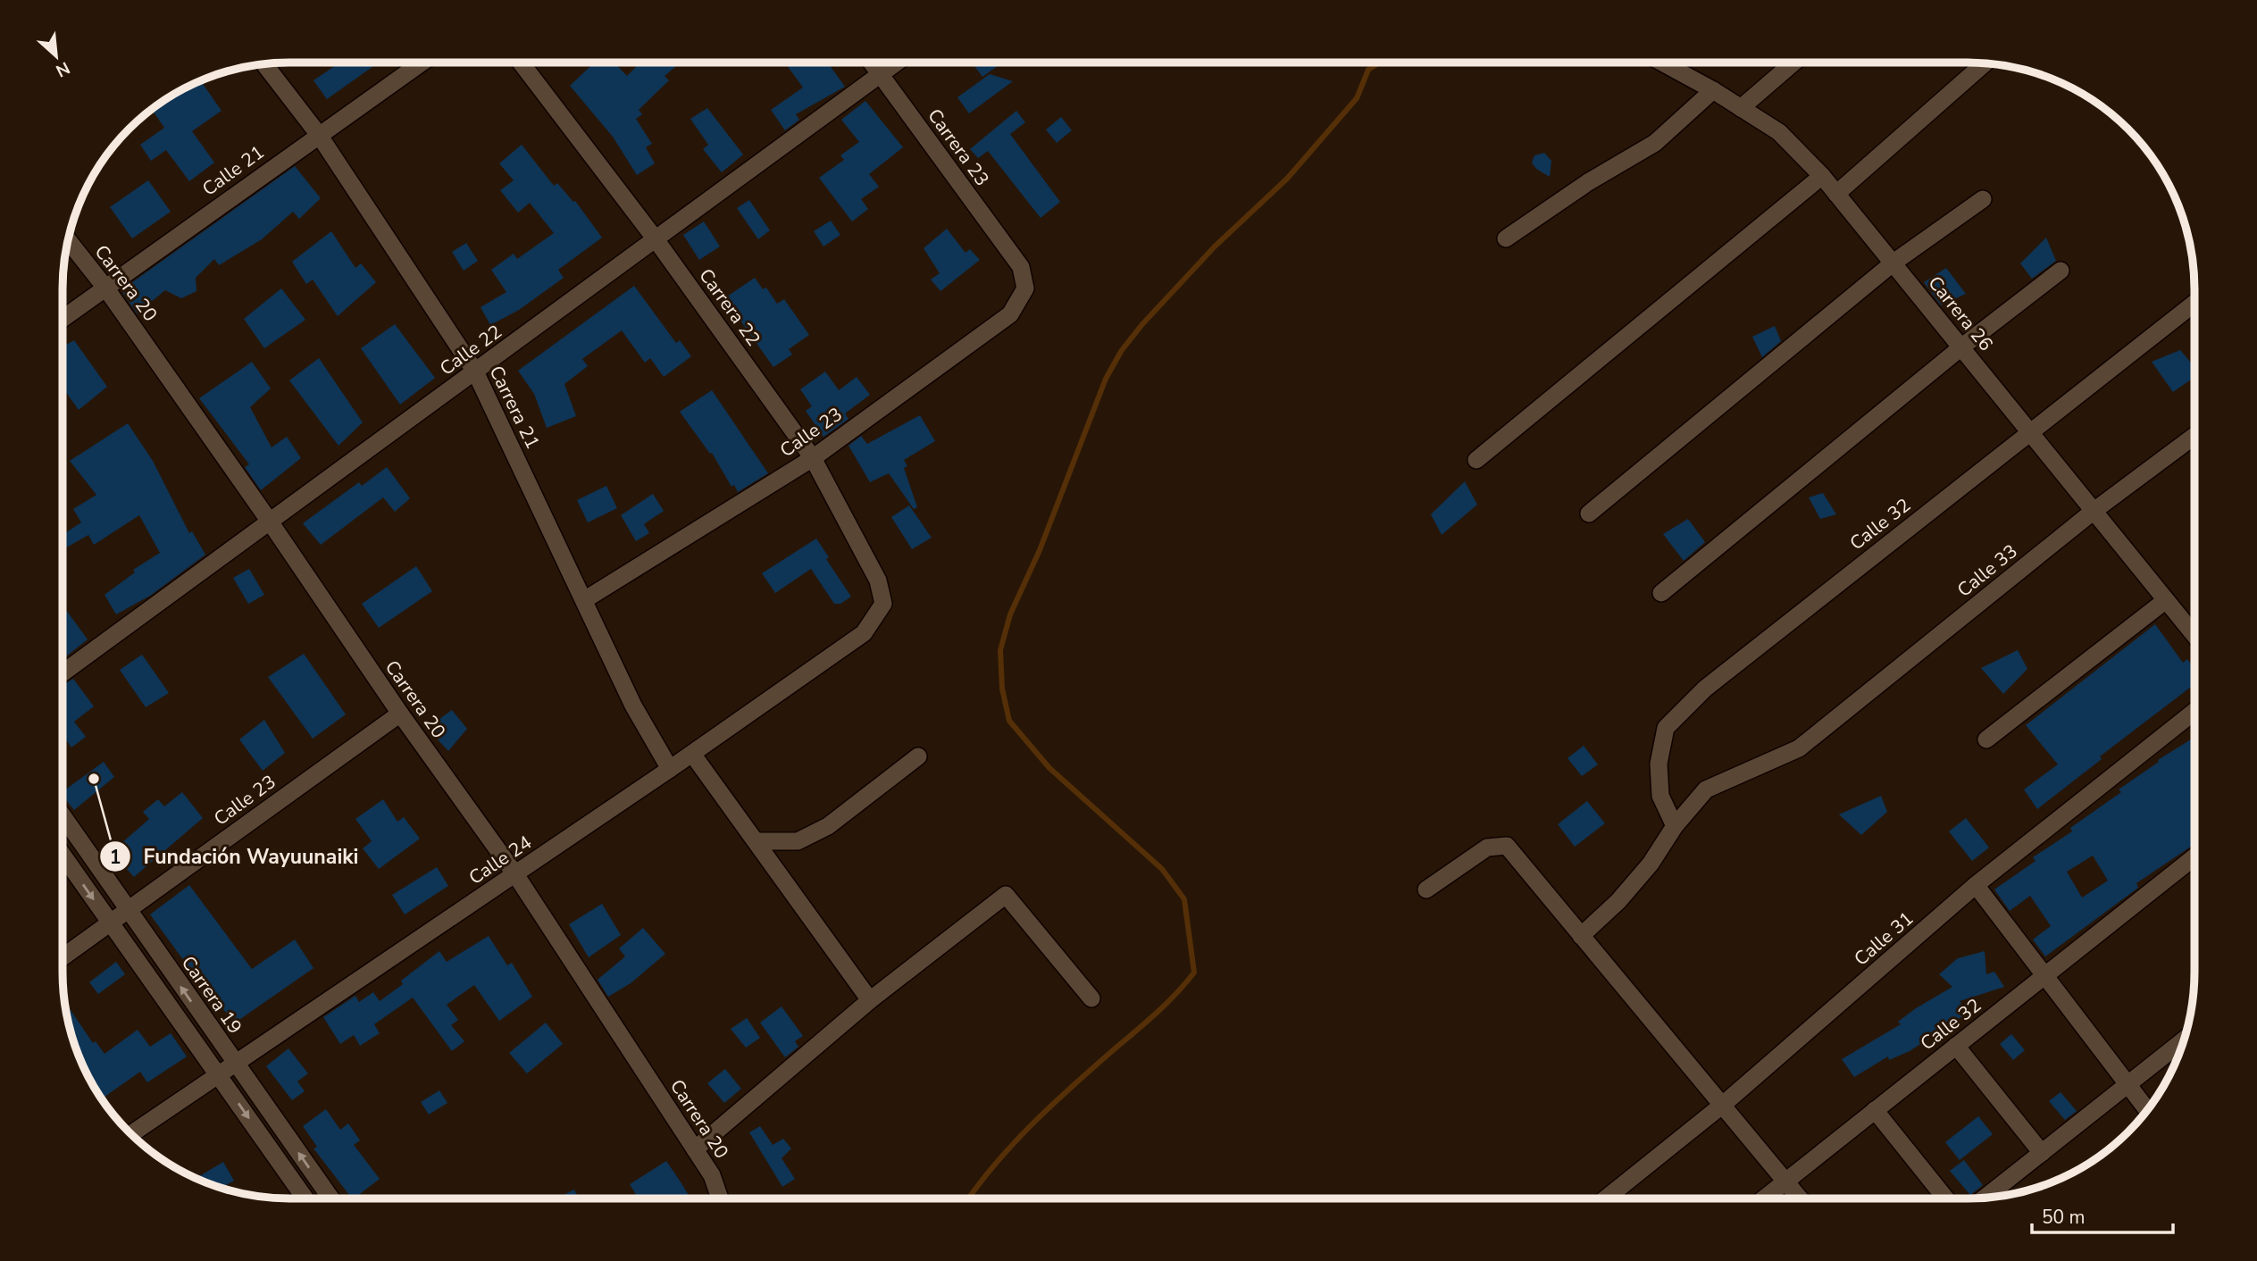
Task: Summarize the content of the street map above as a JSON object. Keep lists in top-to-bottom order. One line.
{"streets":{"street":["Carrera 23","Calle 21","Carrera 20","Carrera 22","Carrera 26","Calle 22","Carrera 21","Calle 23","Calle 32","Calle 33","Calle 24","Calle 31","Carrera 19"]},"crossings":[["Carrera 23","Calle 22"],["Carrera 23","Calle 23"],["Calle 21","Carrera 20"],["Calle 21","Carrera 21"],["Carrera 20","Calle 22"],["Carrera 20","Calle 23"],["Carrera 20","Calle 24"],["Carrera 22","Calle 22"],["Carrera 22","Calle 23"],["Carrera 22","Calle 24"],["Carrera 26","Calle 32"],["Carrera 26","Calle 33"],["Calle 22","Carrera 21"],["Carrera 21","Calle 23"],["Carrera 21","Calle 24"],["Calle 23","Carrera 19"],["Calle 32","Calle 33"],["Calle 24","Carrera 19"]],"places":["Fundación Wayuunaiki"],"scale_bar":"50 m","north":"bottom right"}
